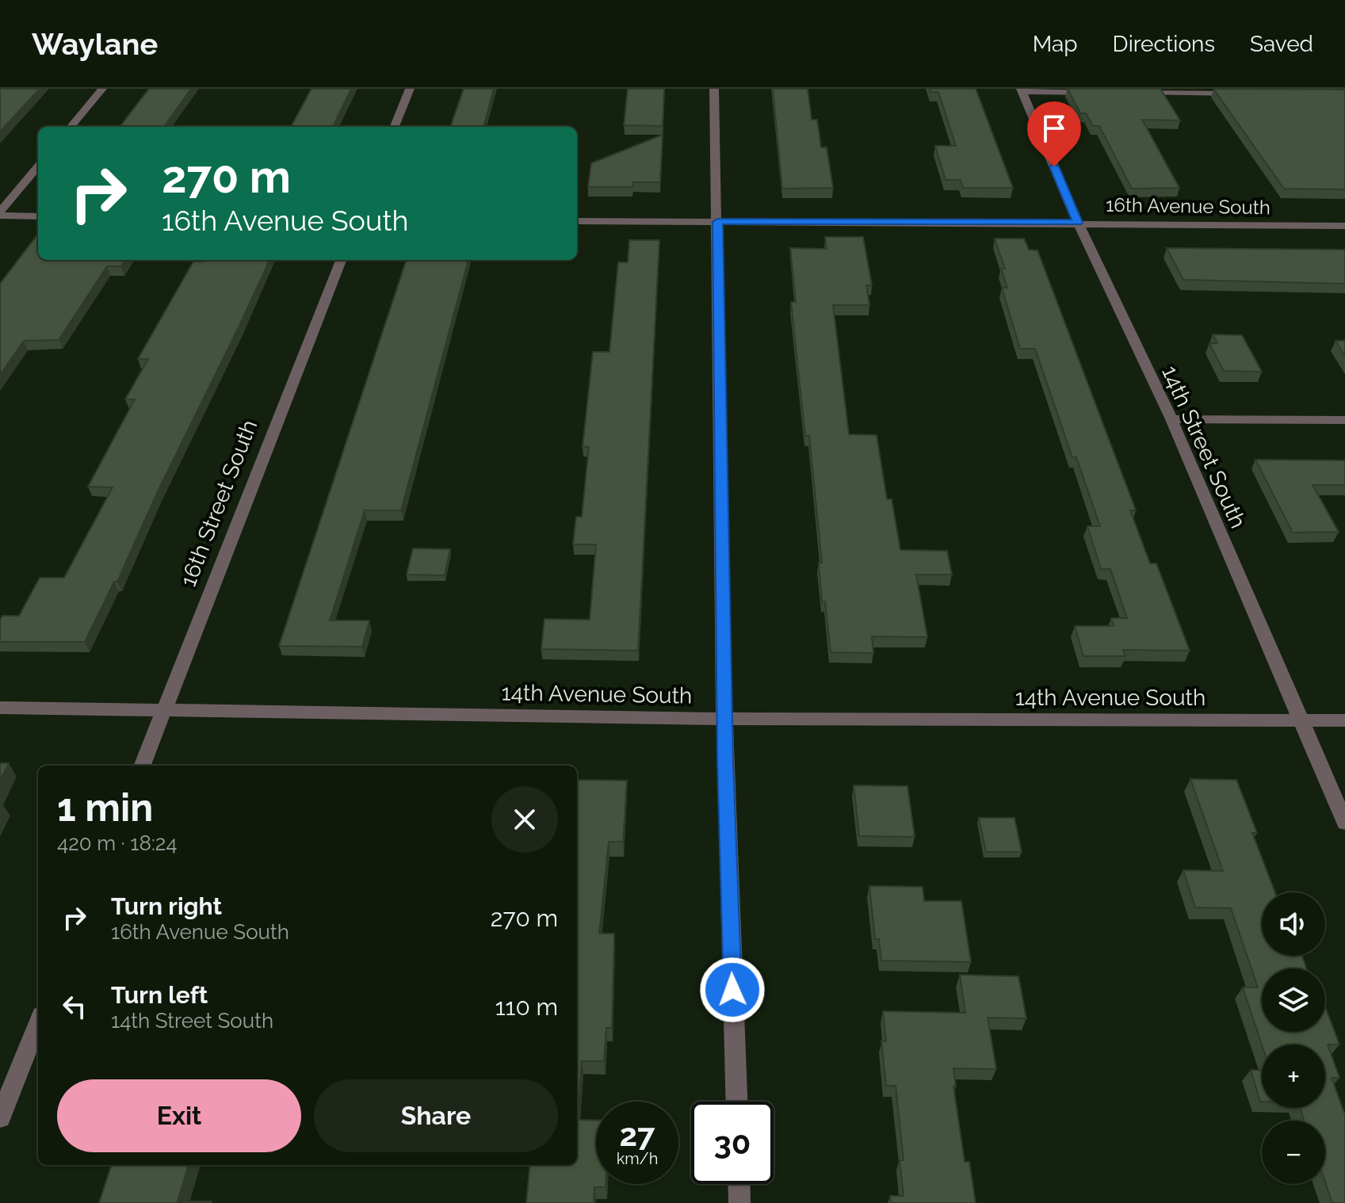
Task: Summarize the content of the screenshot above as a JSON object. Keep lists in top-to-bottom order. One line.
{"streets":{"street":["16th Avenue South","14th Street South","16th Street South","14th Avenue South"]},"crossings":[["16th Avenue South","14th Street South"],["14th Street South","14th Avenue South"],["16th Street South","14th Avenue South"]],"page":{"header":"Waylane","nav":["Map","Directions","Saved"],"turn":["270 m","16th Avenue South"],"heading":["1 min","420 m · 18:24"],"list":[{"name":"Turn right","note":"16th Avenue South","value":"270 m"},{"name":"Turn left","note":"14th Street South","value":"110 m"}],"map_buttons":["+","−"],"buttons":["Exit","Share"],"speed":"27 km/h","limit":"30"}}
